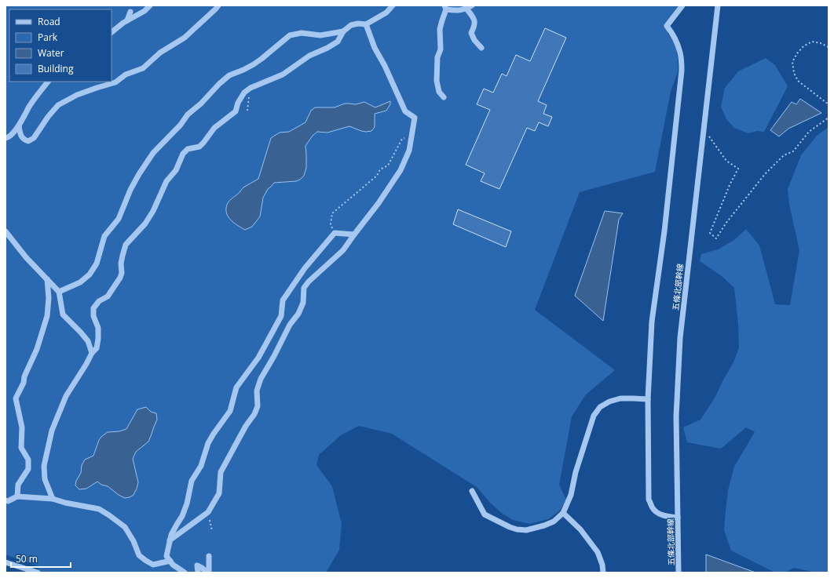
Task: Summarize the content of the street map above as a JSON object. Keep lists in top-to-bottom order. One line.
{"streets":{"street":["五條北部幹線"]},"legend":["Road","Park","Water","Building"],"scale_bar":"50 m"}
